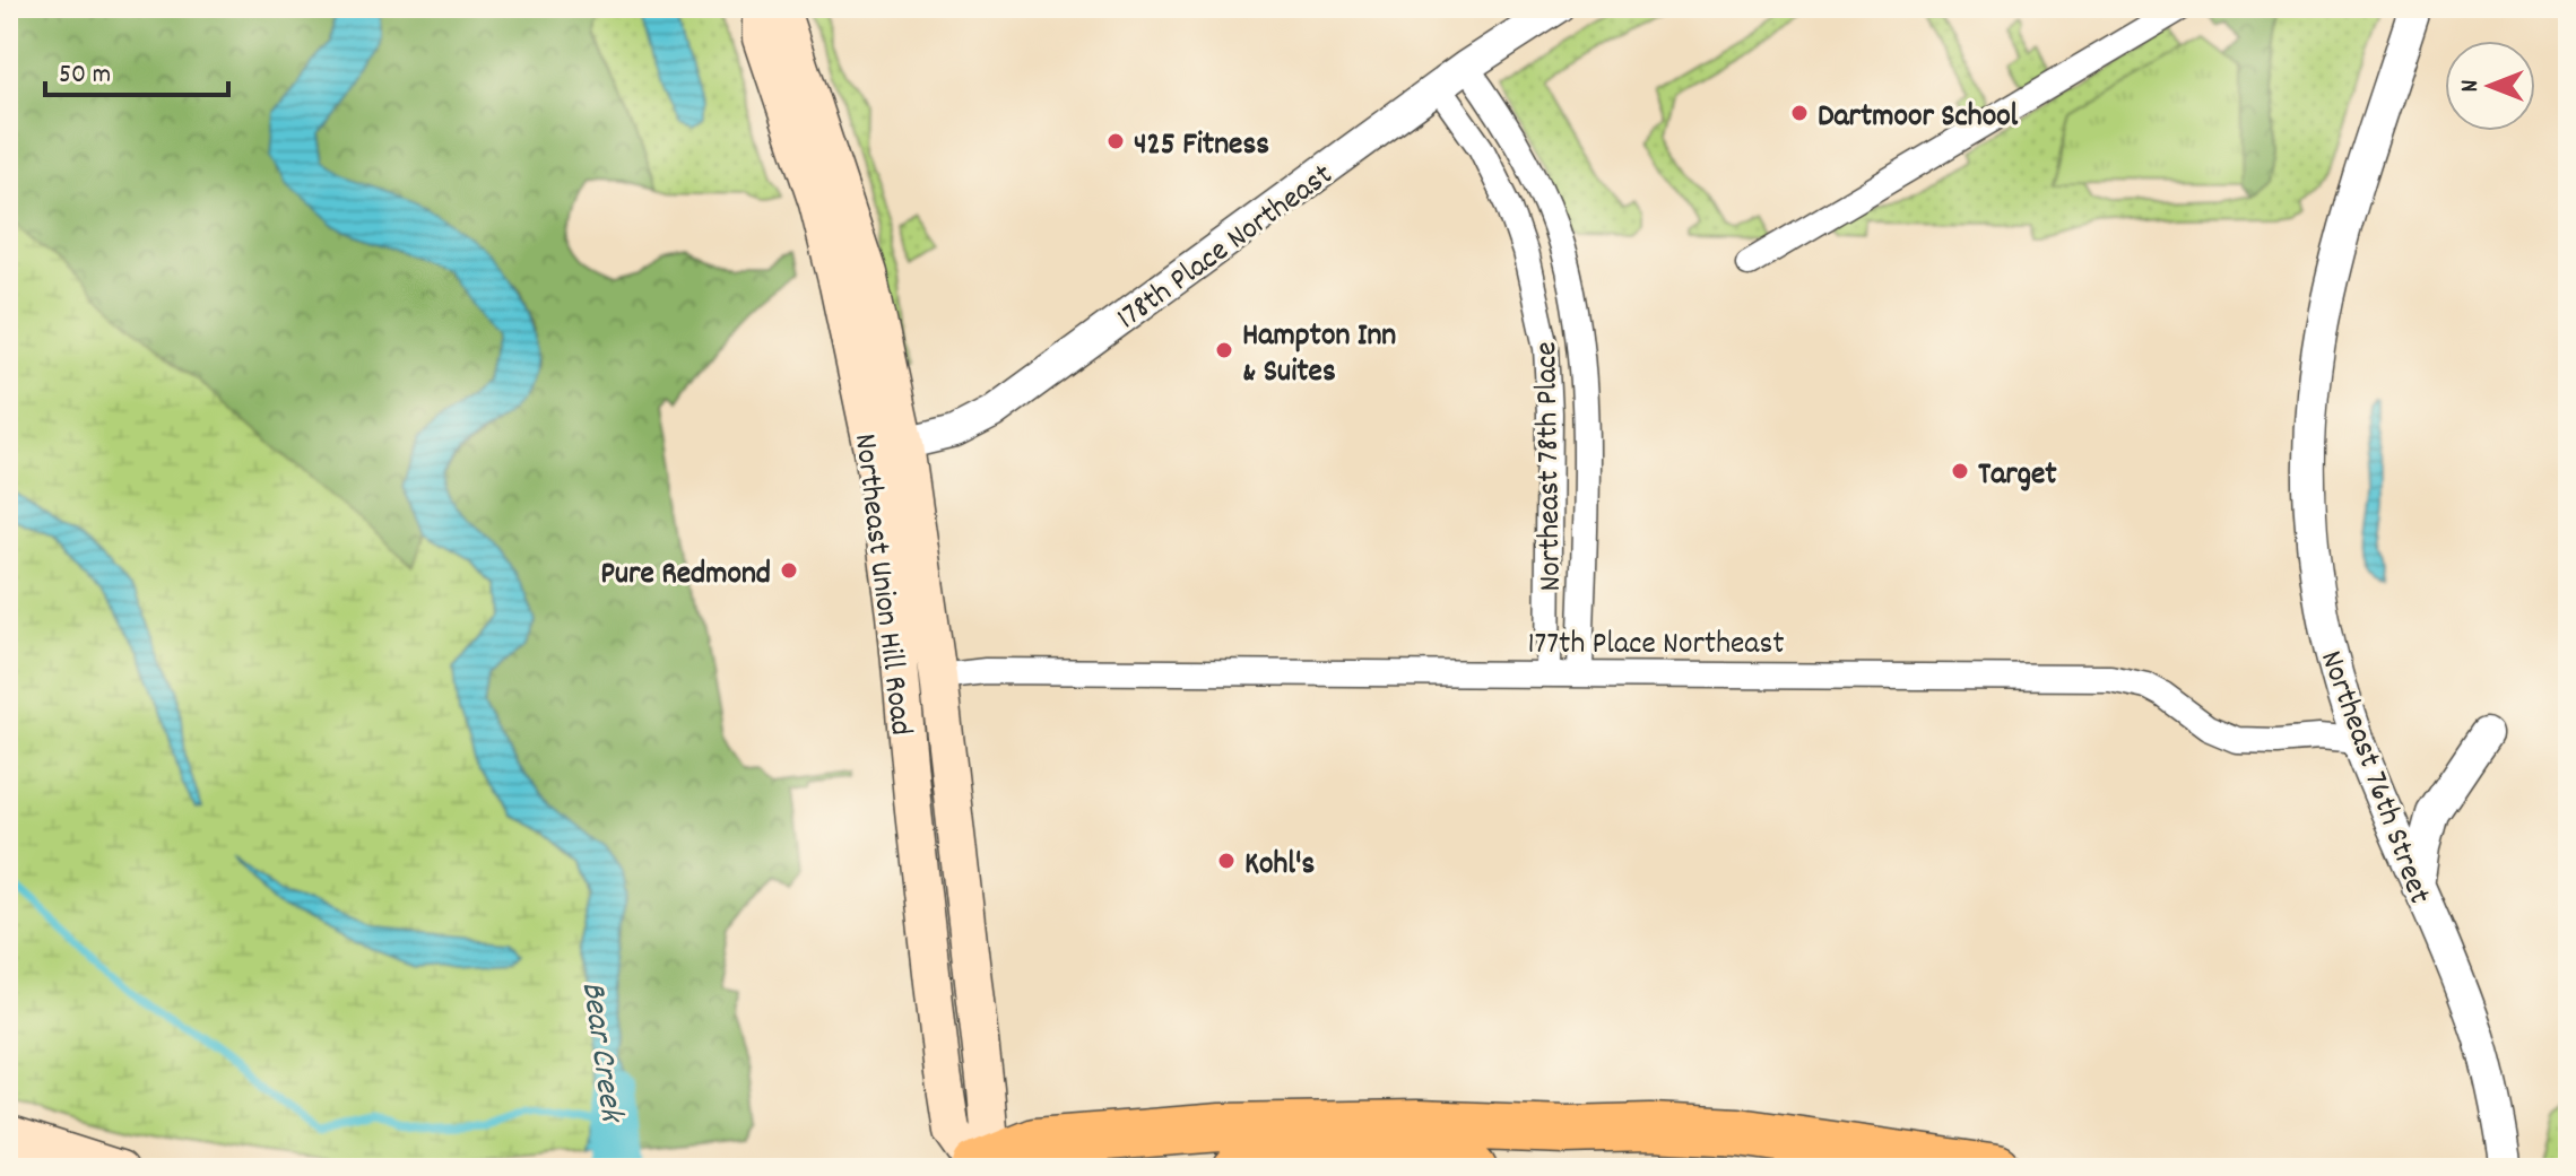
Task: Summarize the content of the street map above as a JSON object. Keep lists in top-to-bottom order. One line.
{"streets":{"main road":["Northeast Union Hill Road"],"street":["178th Place Northeast","Northeast 78th Place","177th Place Northeast","Northeast 76th Street"]},"crossings":[["178th Place Northeast","Northeast 78th Place"],["178th Place Northeast","Northeast Union Hill Road"],["Northeast 78th Place","177th Place Northeast"],["Northeast Union Hill Road","177th Place Northeast"],["177th Place Northeast","Northeast 76th Street"]],"water":["Bear Creek"],"places":["Dartmoor School","425 Fitness","Hampton Inn & Suites","Target","Pure Redmond","Kohl's"],"scale_bar":"50 m","north":"left"}
